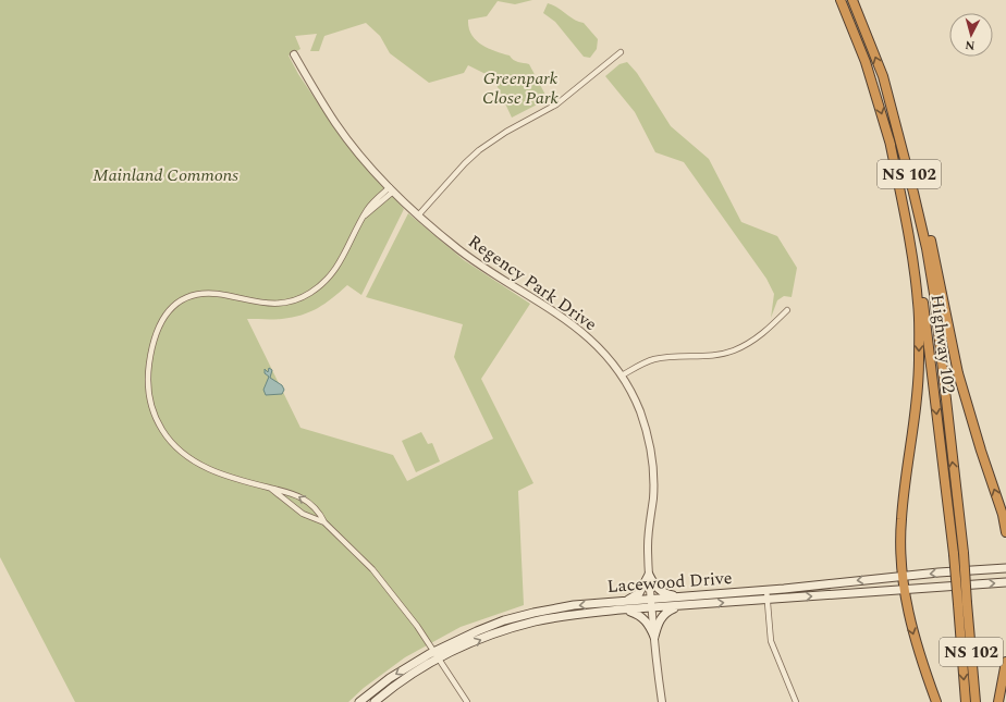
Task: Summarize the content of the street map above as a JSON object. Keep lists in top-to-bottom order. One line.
{"streets":{"highway":["NS 102","Highway 102"],"main road":["Lacewood Drive"],"street":["Regency Park Drive"]},"crossings":[["Regency Park Drive","Lacewood Drive"]],"parks":["Greenpark Close Park","Mainland Commons"],"north":"bottom"}
